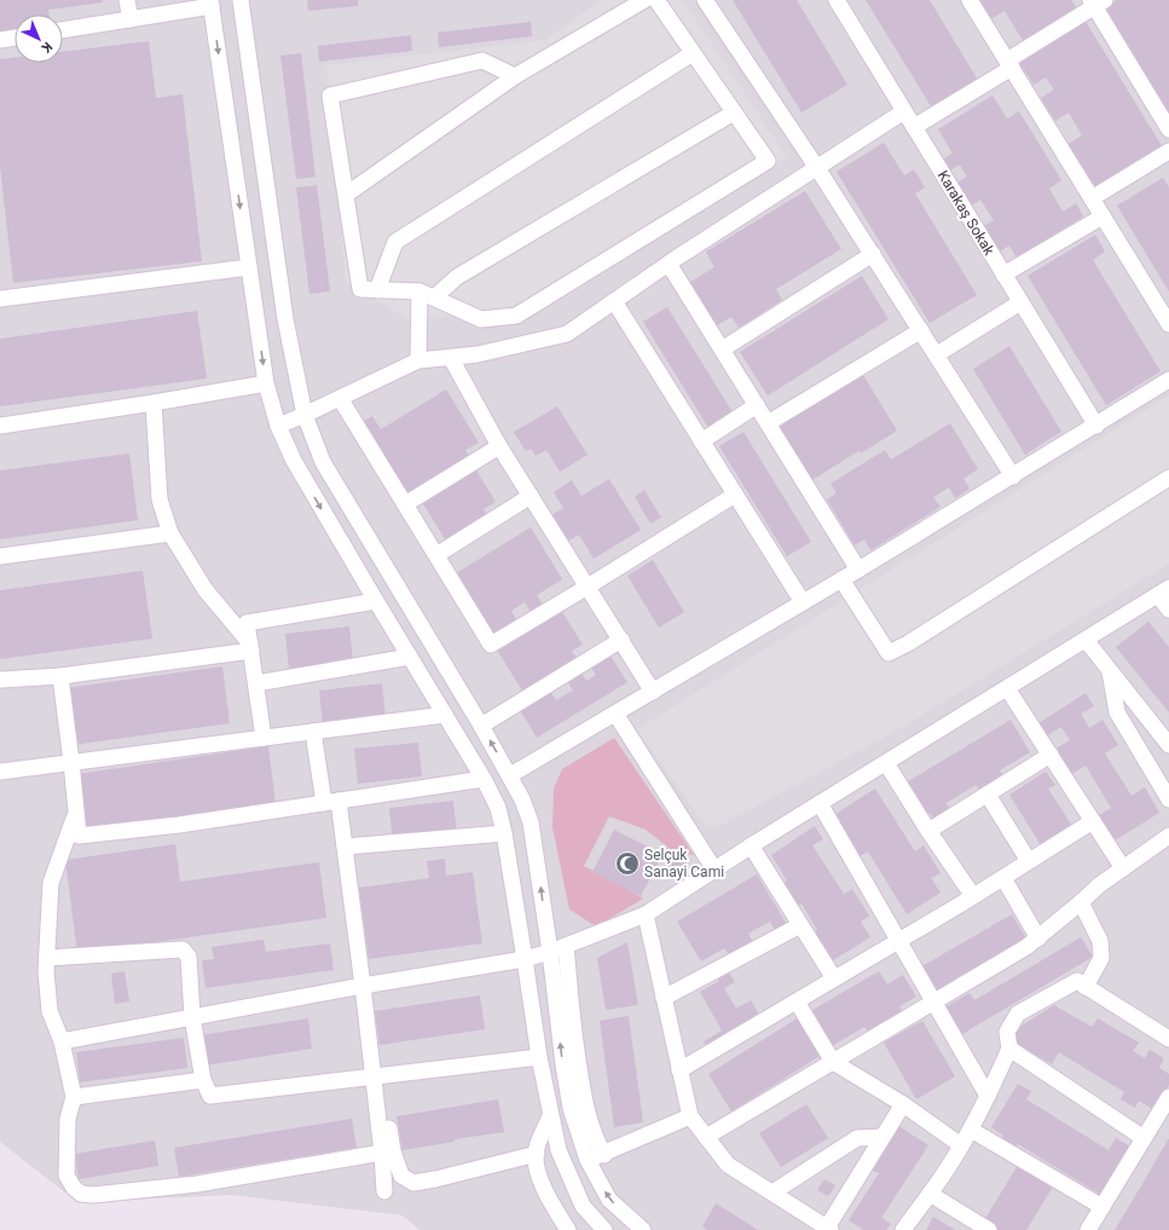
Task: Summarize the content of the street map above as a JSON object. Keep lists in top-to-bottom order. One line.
{"streets":{"street":["Karakaş Sokak"]},"places":{"mosque":["Selçuk Sanayi Cami"]},"north":"bottom right"}
